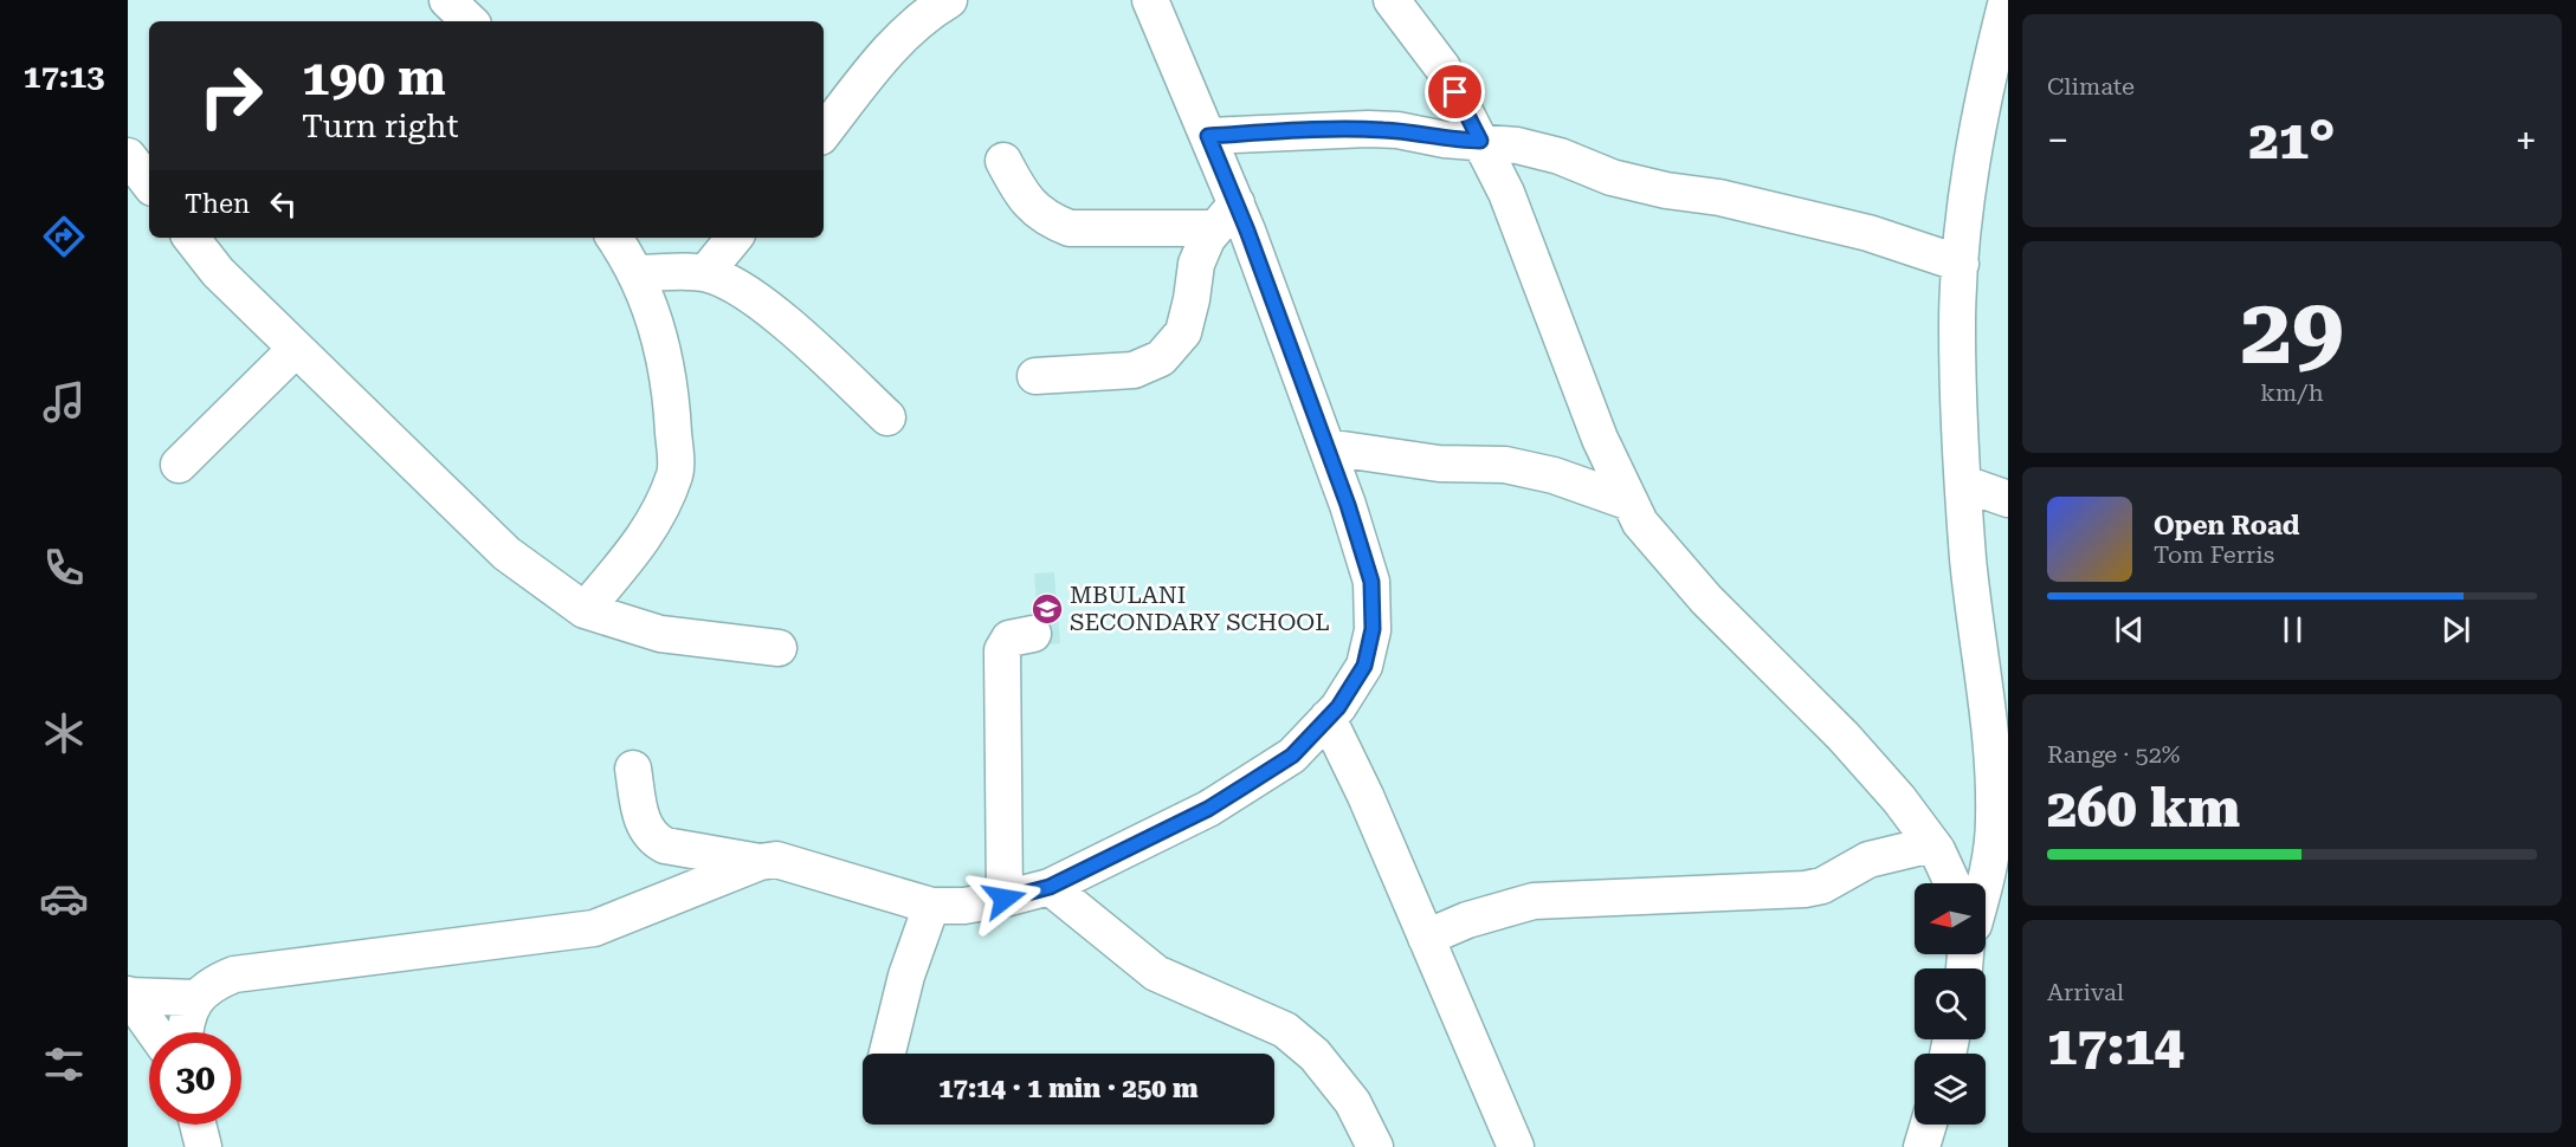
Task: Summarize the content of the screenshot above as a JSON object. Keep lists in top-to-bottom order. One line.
{"places":{"school or university":["MBULANI SECONDARY SCHOOL"]},"north":"left","page":{"tabs":"17:13","tile":["Climate",["29","km/h"],["Range · 52%","260 km"],["Arrival","17:14"]],"turn":["190 m","Turn right"],"heat":["−","21°","+"],"then":"Then","song":["Open Road","Tom Ferris"],"limit":"30","trip":"17:14 · 1 min · 250 m"}}
